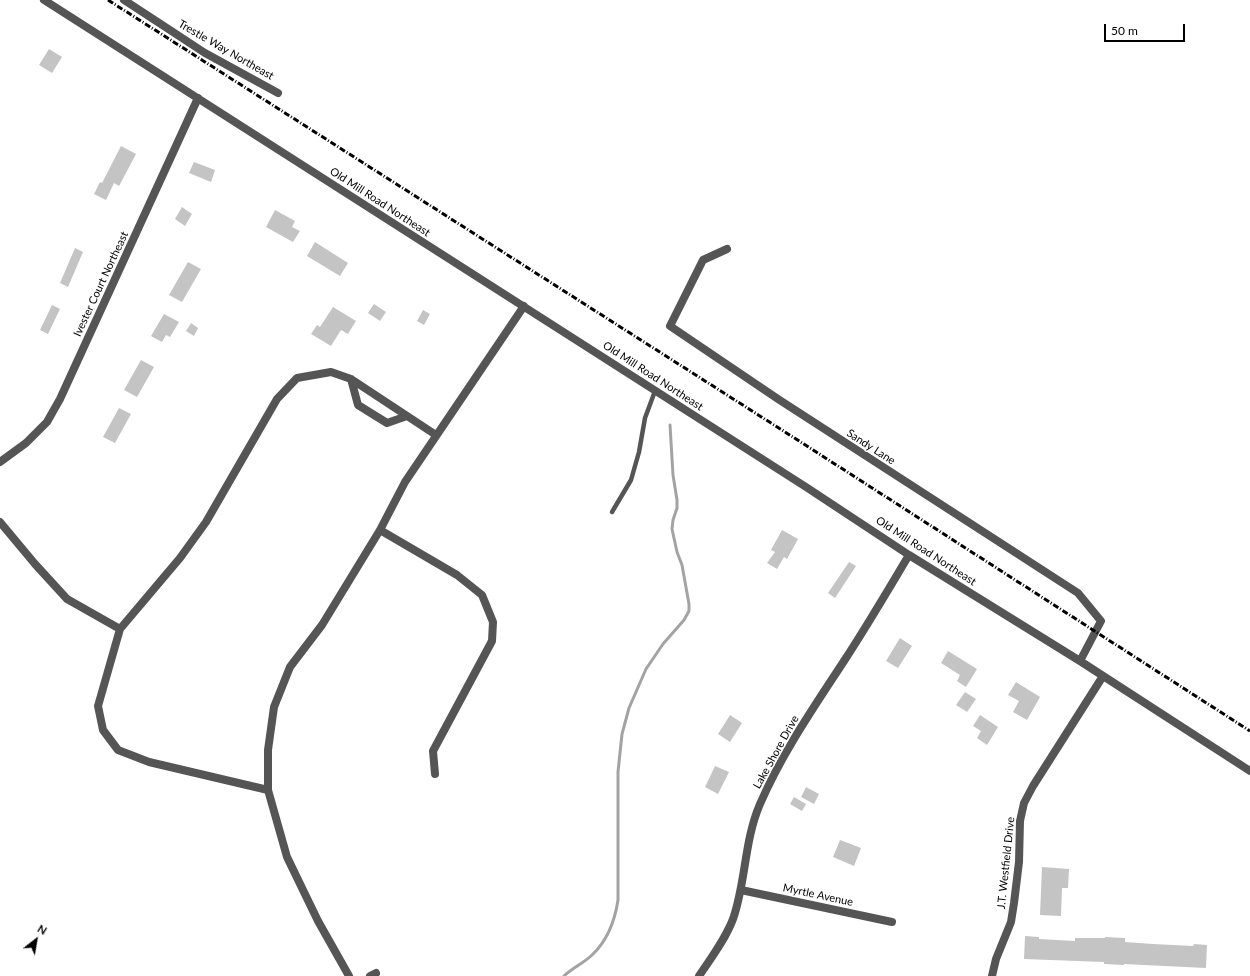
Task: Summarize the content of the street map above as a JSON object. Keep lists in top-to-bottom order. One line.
{"streets":{"street":["Trestle Way Northeast","Old Mill Road Northeast","Ivester Court Northeast","Sandy Lane","Lake Shore Drive","J.T. Westfield Drive","Myrtle Avenue"]},"crossings":[["Old Mill Road Northeast","Ivester Court Northeast"],["Old Mill Road Northeast","Sandy Lane"],["Old Mill Road Northeast","Lake Shore Drive"],["Old Mill Road Northeast","J.T. Westfield Drive"],["Lake Shore Drive","Myrtle Avenue"]],"scale_bar":"50 m","north":"top right"}
